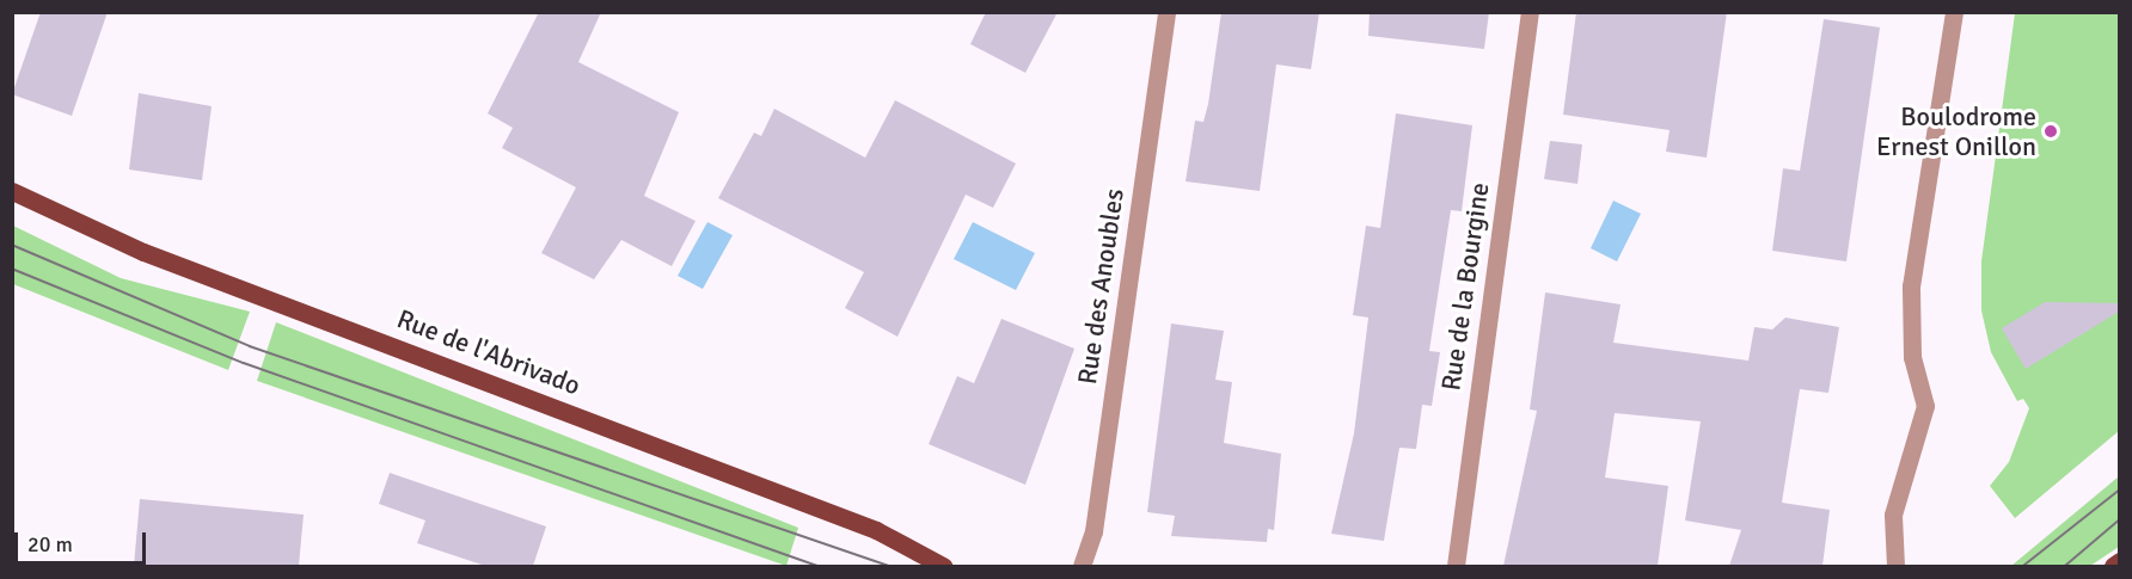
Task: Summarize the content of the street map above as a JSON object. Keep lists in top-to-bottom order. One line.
{"streets":{"main road":["Rue de l'Abrivado"],"street":["Rue des Anoubles","Rue de la Bourgine"]},"places":["Boulodrome Ernest Onillon"],"scale_bar":"20 m"}
